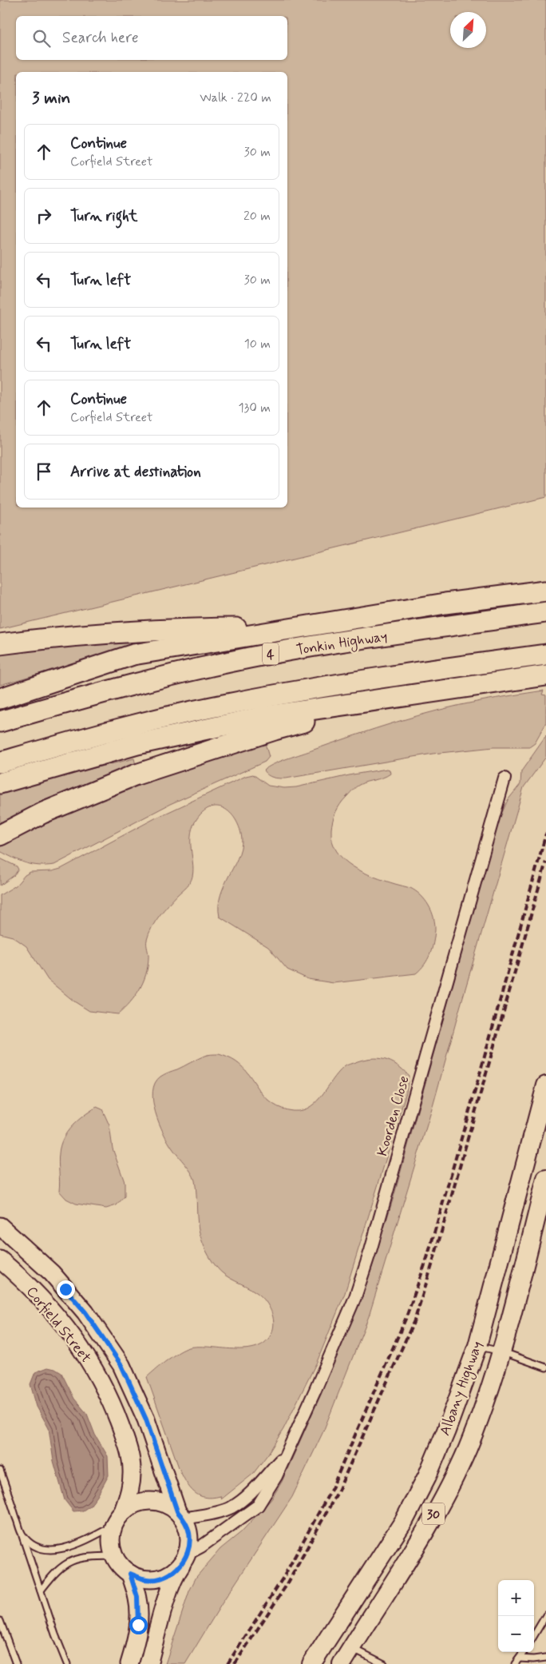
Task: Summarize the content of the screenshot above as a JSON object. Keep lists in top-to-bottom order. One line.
{"streets":{"highway":["Tonkin Highway","4","Albany Highway","30"],"main road":["Corfield Street"],"street":["Koorden Close"]},"crossings":[["Koorden Close","Corfield Street"]],"north":"top right","page":{"search":"Search here","heading":["3 min","Walk · 220 m"],"list":[["Continue","Corfield Street","30 m"],["Turn right","20 m"],["Turn left","30 m"],["Turn left","10 m"],["Continue","Corfield Street","130 m"],"Arrive at destination"],"map_buttons":["+","−"]}}
